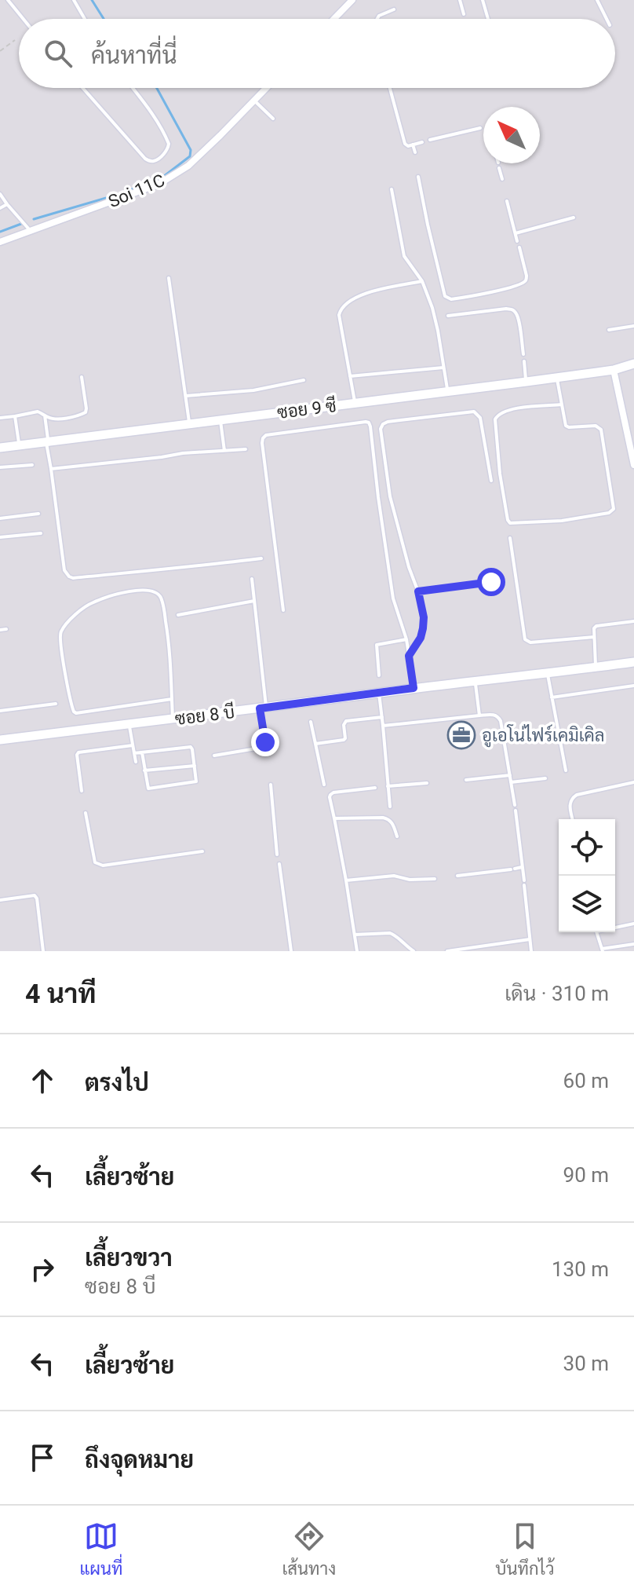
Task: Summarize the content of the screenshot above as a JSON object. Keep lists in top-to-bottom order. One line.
{"streets":{"street":["Soi 11C","ซอย 9 ซี","ซอย 8 บี"]},"places":{"office":["อูเอโน่ไฟร์เคมิเคิล"]},"north":"top left","page":{"search":"ค้นหาที่นี่","heading":["4 นาที","เดิน · 310 m"],"list":[["ตรงไป","60 m"],["เลี้ยวซ้าย","90 m"],["เลี้ยวขวา","ซอย 8 บี","130 m"],["เลี้ยวซ้าย","30 m"],"ถึงจุดหมาย"],"nav":["แผนที่","เส้นทาง","บันทึกไว้"]}}
